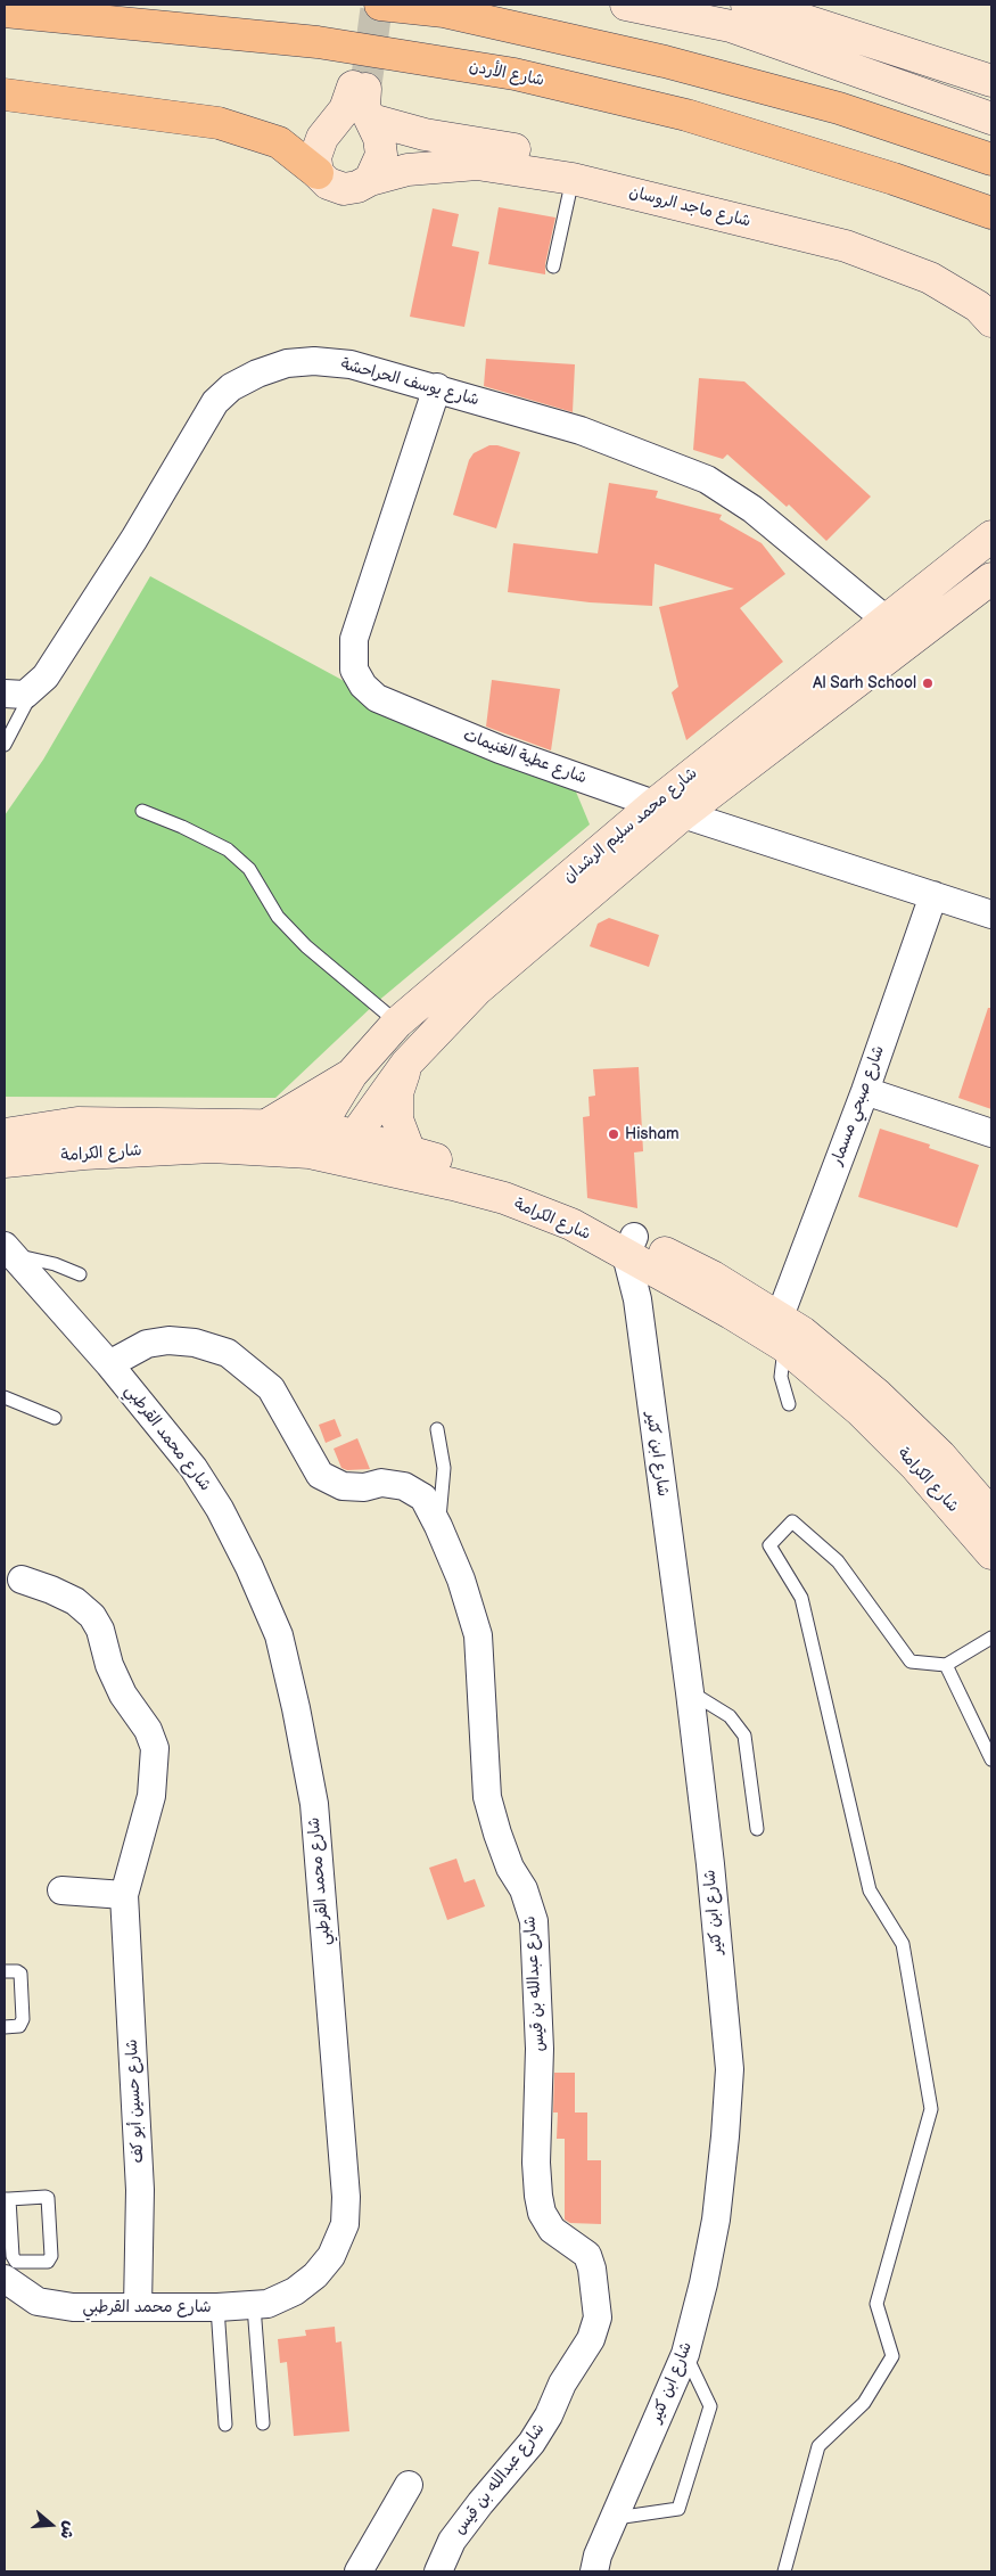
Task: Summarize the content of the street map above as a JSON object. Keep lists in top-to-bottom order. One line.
{"streets":{"highway":["شارع الأردن"],"street":["شارع ماجد الروسان","شارع يوسف الحراحشة","شارع عطية الغنيمات","شارع محمد سليم الرشدان","شارع صبحي مسمار","شارع الكرامة","شارع محمد القرطبي","شارع ابن كثير","شارع عبدالله بن قيس","شارع حسين أبو كف"]},"crossings":[["شارع يوسف الحراحشة","شارع عطية الغنيمات"],["شارع يوسف الحراحشة","شارع محمد سليم الرشدان"],["شارع عطية الغنيمات","شارع محمد سليم الرشدان"],["شارع عطية الغنيمات","شارع صبحي مسمار"],["شارع محمد سليم الرشدان","شارع الكرامة"],["شارع صبحي مسمار","شارع الكرامة"],["شارع الكرامة","شارع ابن كثير"],["شارع محمد القرطبي","شارع عبدالله بن قيس"],["شارع محمد القرطبي","شارع حسين أبو كف"]],"places":["Al Sarh School","Hisham"],"north":"right"}
